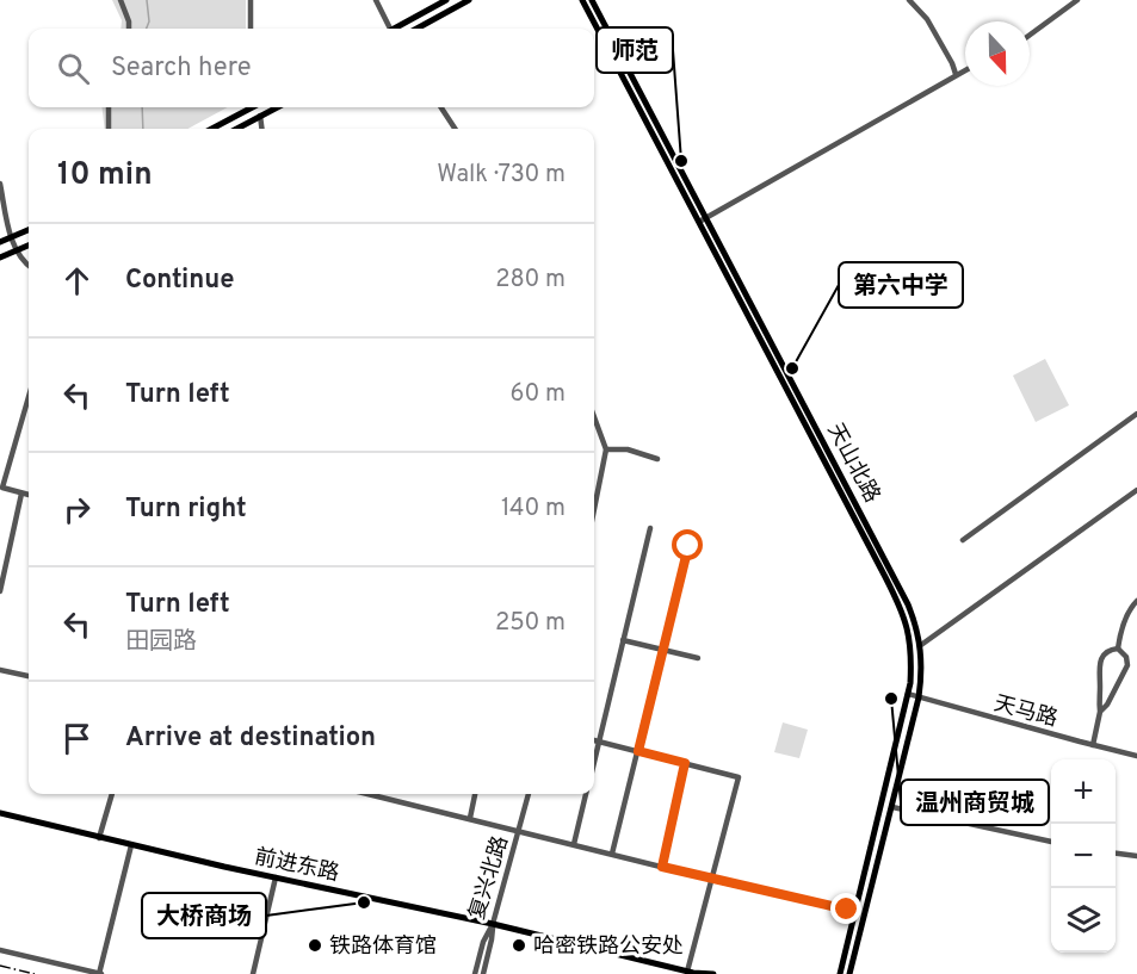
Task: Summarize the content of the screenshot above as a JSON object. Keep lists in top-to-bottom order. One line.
{"streets":{"main road":["天山北路","前进东路"],"street":["天马路","复兴北路"]},"crossings":[["天山北路","天马路"],["前进东路","复兴北路"]],"places":["师范","第六中学","温州商贸城","大桥商场","铁路体育馆","哈密铁路公安处"],"north":"bottom","page":{"search":"Search here","heading":["10 min","Walk · 730 m"],"list":[["Continue","280 m"],["Turn left","60 m"],["Turn right","140 m"],["Turn left","田园路","250 m"],"Arrive at destination"],"map_buttons":["+","−"]}}
